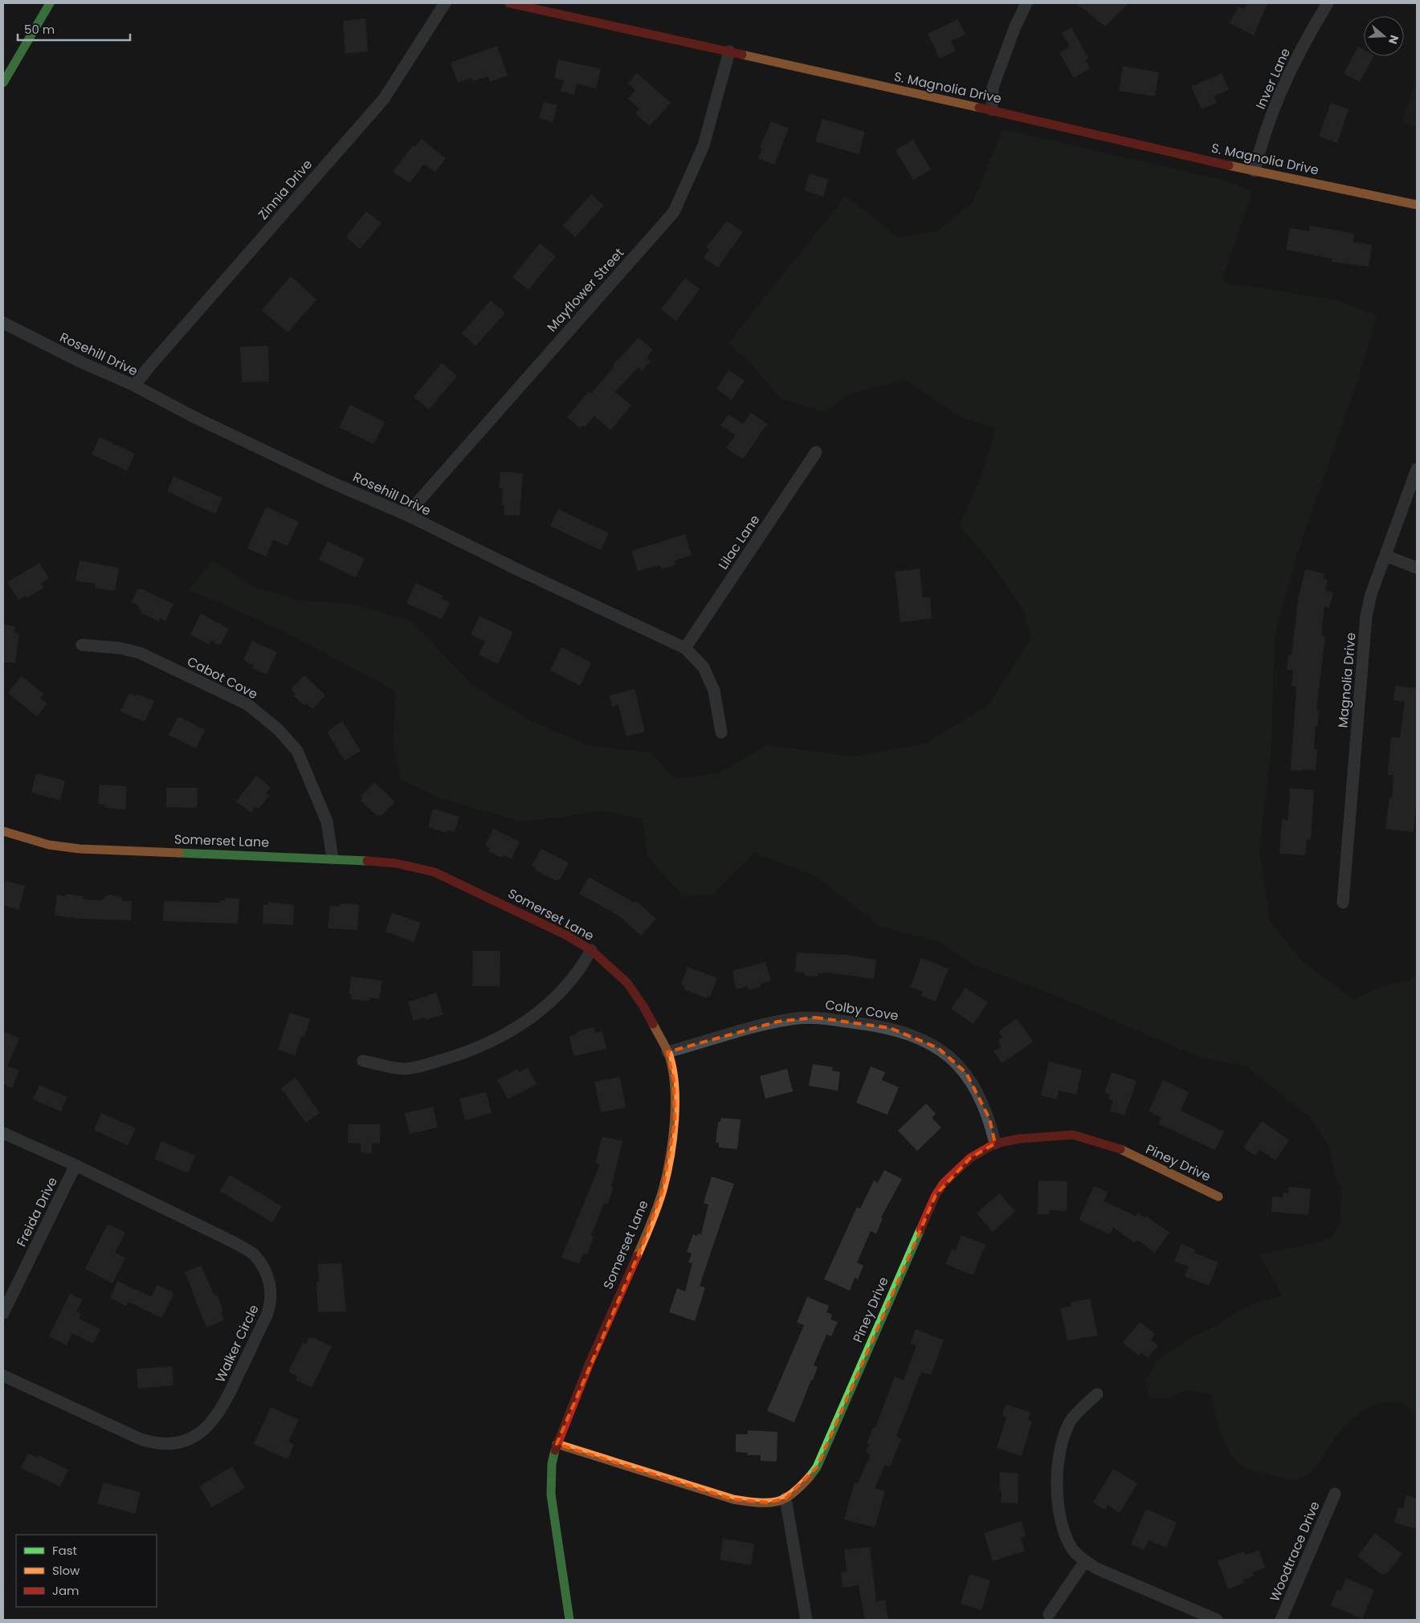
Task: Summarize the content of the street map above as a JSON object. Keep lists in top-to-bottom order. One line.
{"streets":{"street":["Inver Lane","S. Magnolia Drive","Zinnia Drive","Mayflower Street","Rosehill Drive","Lilac Lane","Cabot Cove","Magnolia Drive","Somerset Lane","Colby Cove","Piney Drive","Freida Drive","Walker Circle","Woodtrace Drive"]},"crossings":[["Inver Lane","S. Magnolia Drive"],["S. Magnolia Drive","Mayflower Street"],["Zinnia Drive","Rosehill Drive"],["Mayflower Street","Rosehill Drive"],["Rosehill Drive","Lilac Lane"],["Cabot Cove","Somerset Lane"],["Somerset Lane","Colby Cove"],["Somerset Lane","Piney Drive"],["Colby Cove","Piney Drive"],["Freida Drive","Walker Circle"]],"legend":["Fast","Slow","Jam"],"scale_bar":"50 m","north":"right"}
